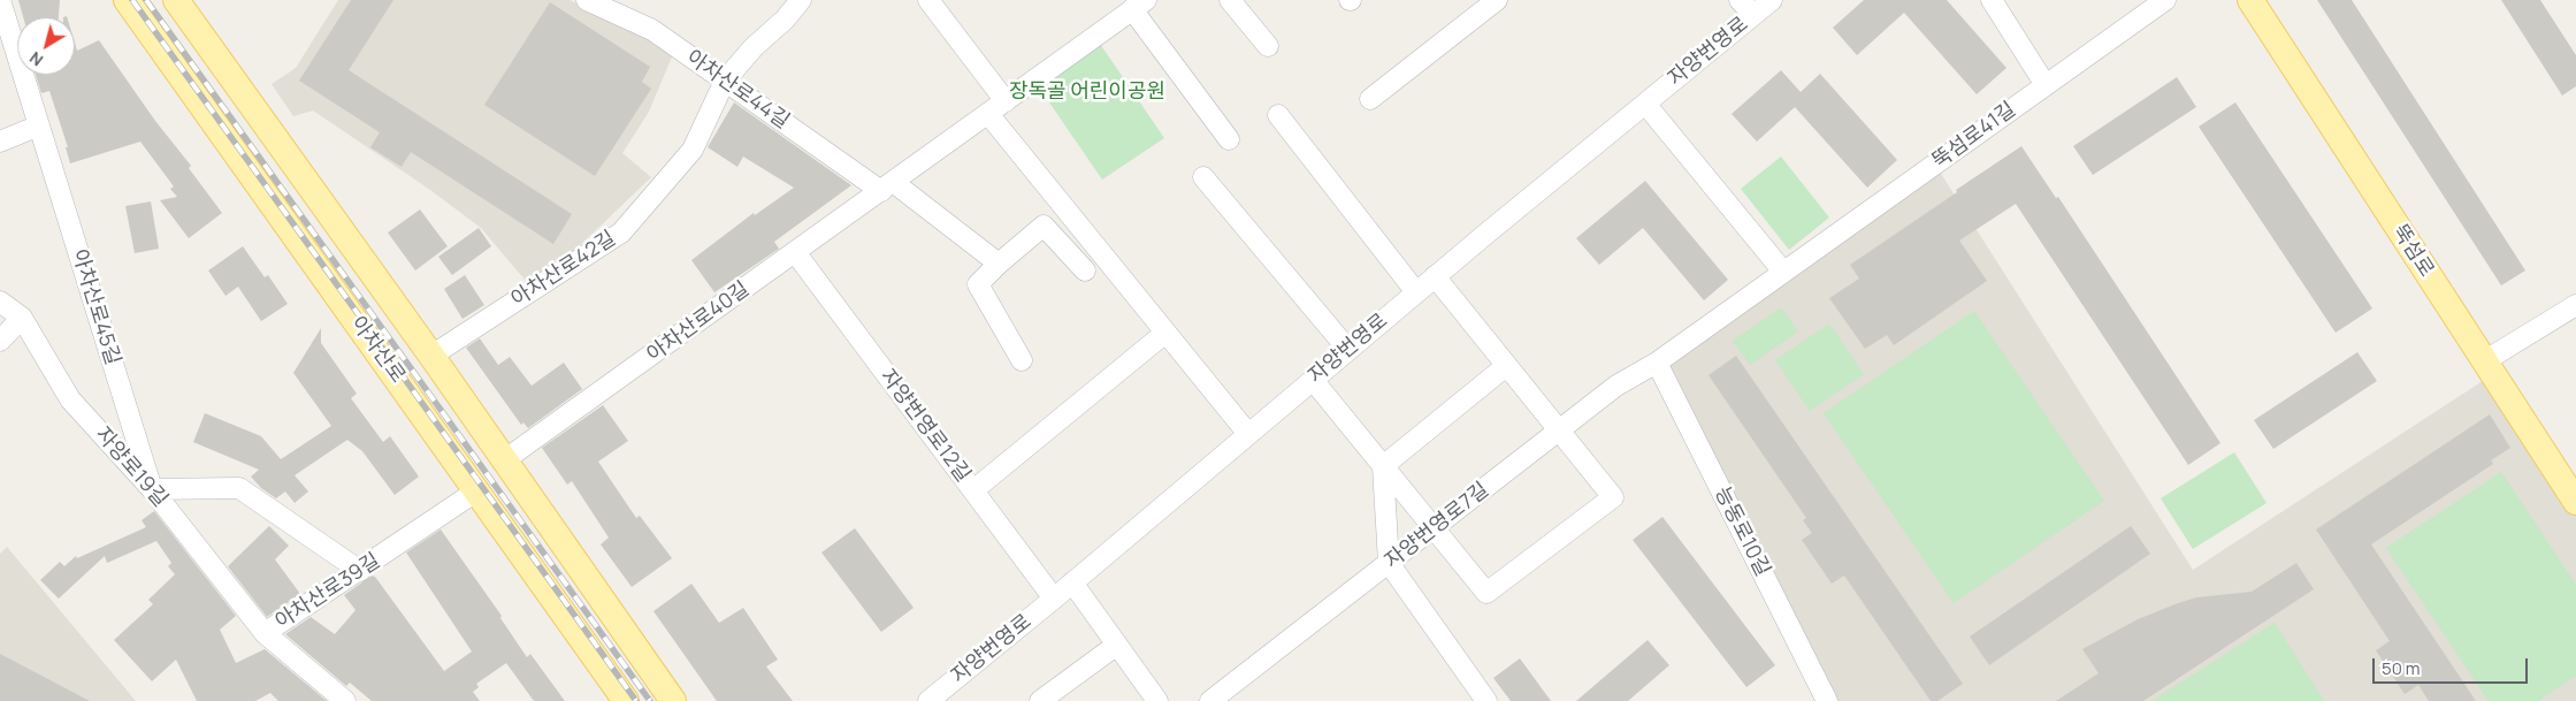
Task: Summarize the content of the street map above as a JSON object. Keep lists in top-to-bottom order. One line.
{"streets":{"main road":["뚝섬로","아차산로"],"street":["자양번영로","아차산로44길","뚝섬로41길","아차산로42길","아차산로45길","아차산로40길","자양번영로12길","자양로19길","자양번영로7길","능동로10길","아차산로39길"]},"crossings":[["자양번영로","자양번영로12길"],["아차산로44길","아차산로42길"],["아차산로44길","아차산로40길"],["뚝섬로41길","자양번영로7길"],["뚝섬로41길","능동로10길"],["아차산로42길","아차산로"],["아차산로45길","자양로19길"],["아차산로40길","아차산로"],["아차산로40길","자양번영로12길"],["아차산로","아차산로39길"],["자양로19길","아차산로39길"],["자양번영로7길","능동로10길"]],"parks":["장독골 어린이공원"],"scale_bar":"50 m","north":"bottom left"}
